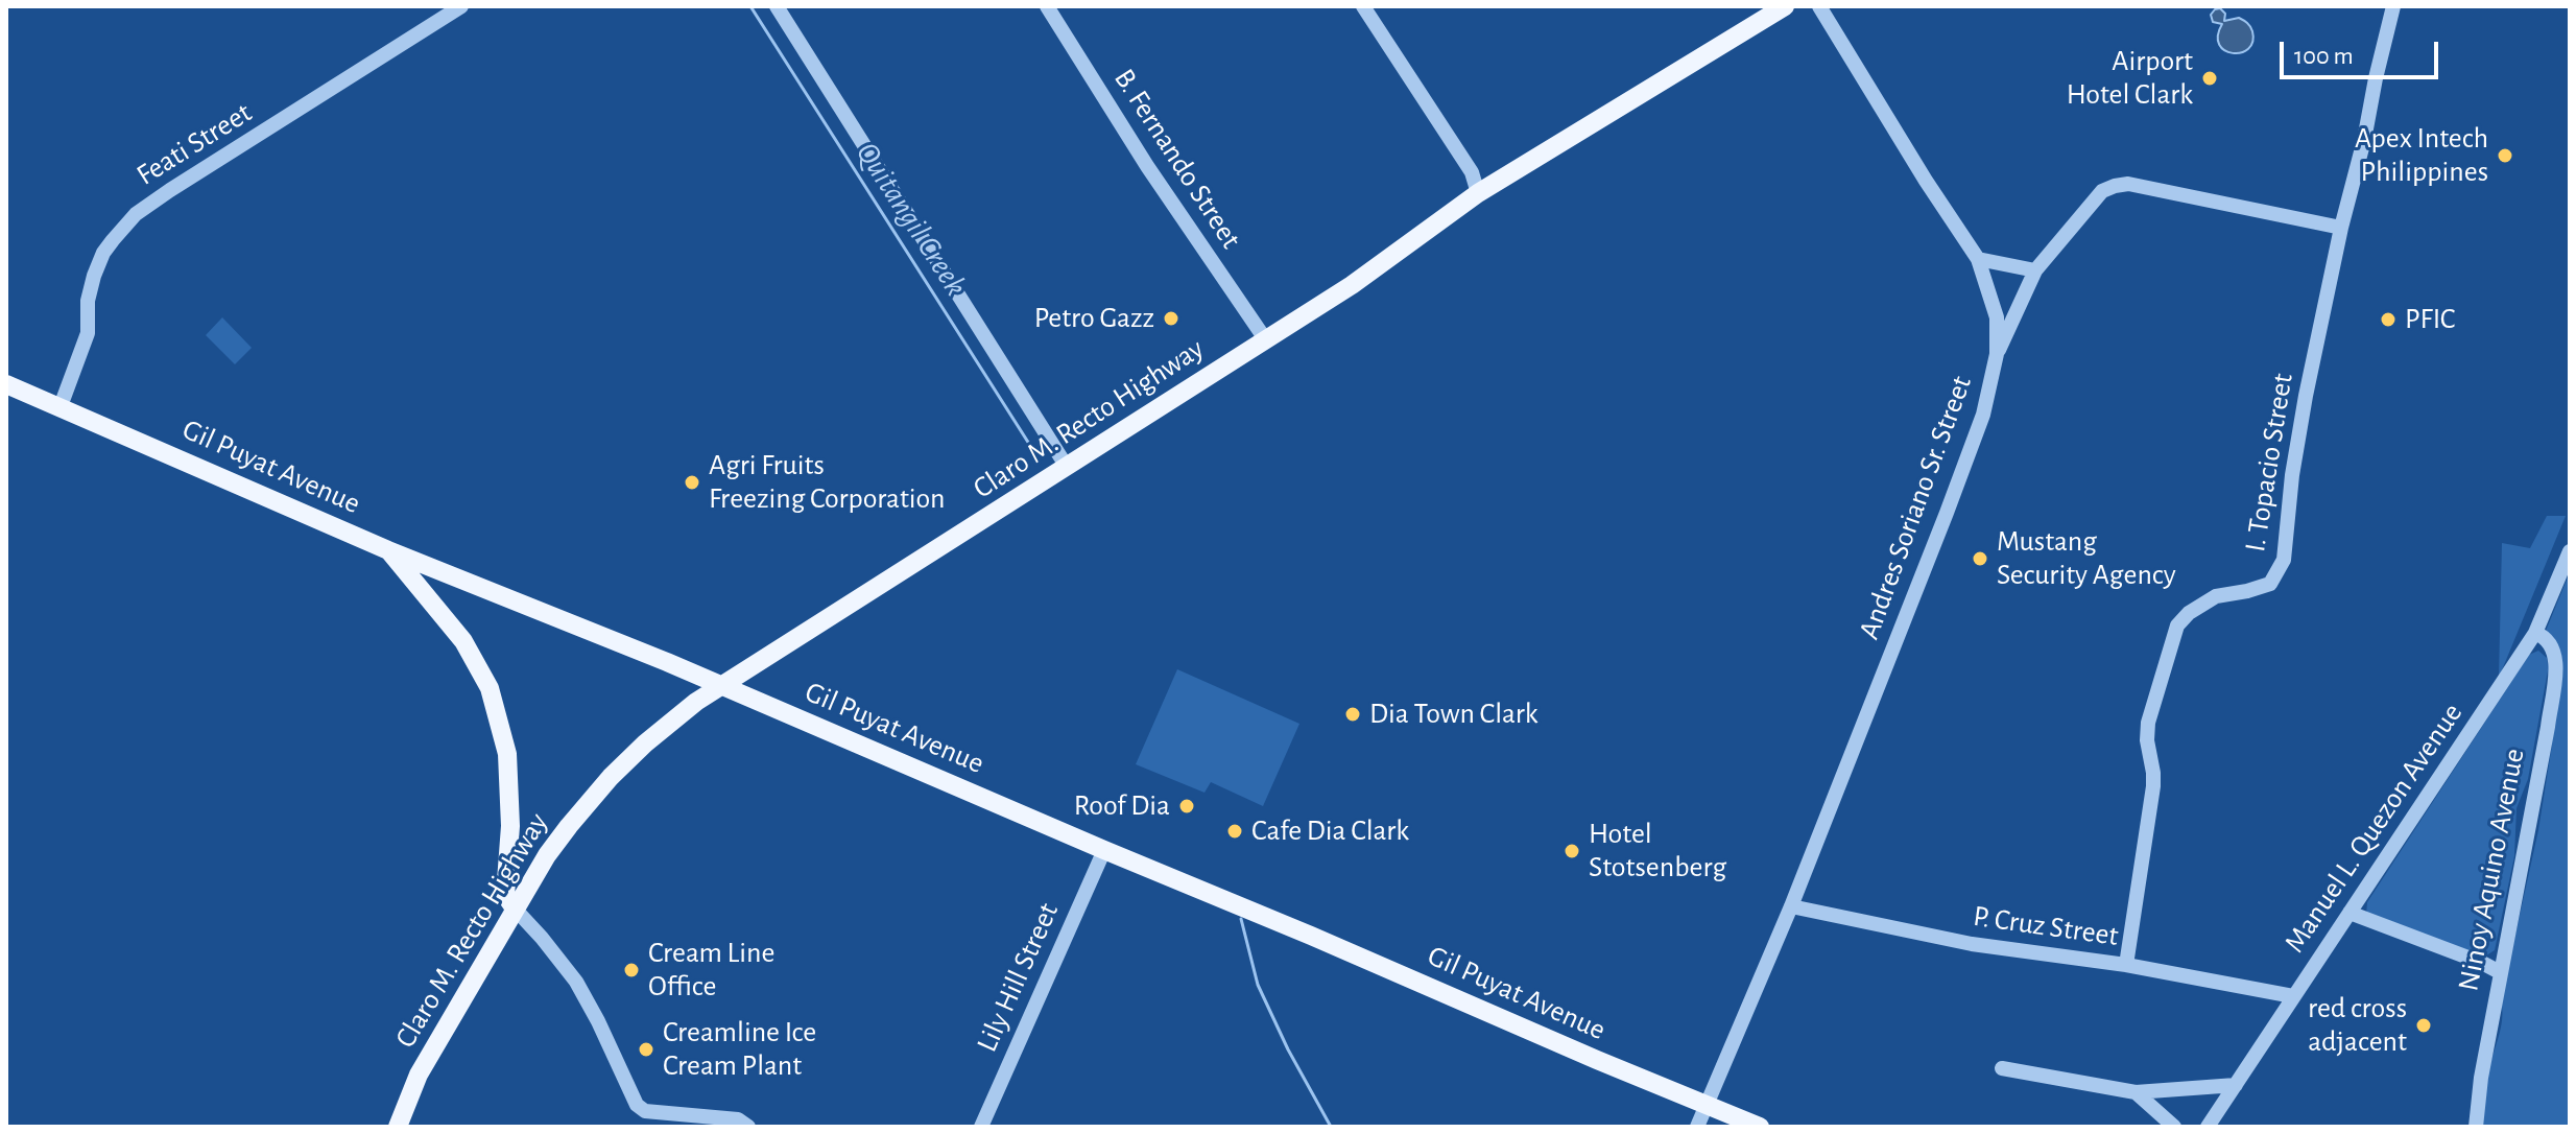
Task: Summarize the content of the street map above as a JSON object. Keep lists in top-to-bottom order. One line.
{"streets":{"main road":["Claro M. Recto Highway","Gil Puyat Avenue"],"street":["Feati Street","B. Fernando Street","I. Topacio Street","Andres Soriano Sr. Street","Manuel L. Quezon Avenue","Ninoy Aquino Avenue","P. Cruz Street","Lily Hill Street"]},"crossings":[["Feati Street","Gil Puyat Avenue"],["B. Fernando Street","Claro M. Recto Highway"],["Claro M. Recto Highway","Gil Puyat Avenue"],["I. Topacio Street","P. Cruz Street"],["Gil Puyat Avenue","Andres Soriano Sr. Street"],["Gil Puyat Avenue","Lily Hill Street"],["Andres Soriano Sr. Street","P. Cruz Street"],["Manuel L. Quezon Avenue","Ninoy Aquino Avenue"],["Manuel L. Quezon Avenue","P. Cruz Street"]],"water":["Quitangil Creek"],"places":["Airport Hotel Clark","Apex Intech Philippines","Petro Gazz","PFIC","Agri Fruits Freezing Corporation","Mustang Security Agency","Dia Town Clark","Roof Dia","Cafe Dia Clark","Hotel Stotsenberg","Cream Line Office","red cross adjacent","Creamline Ice Cream Plant"],"scale_bar":"100 m"}
